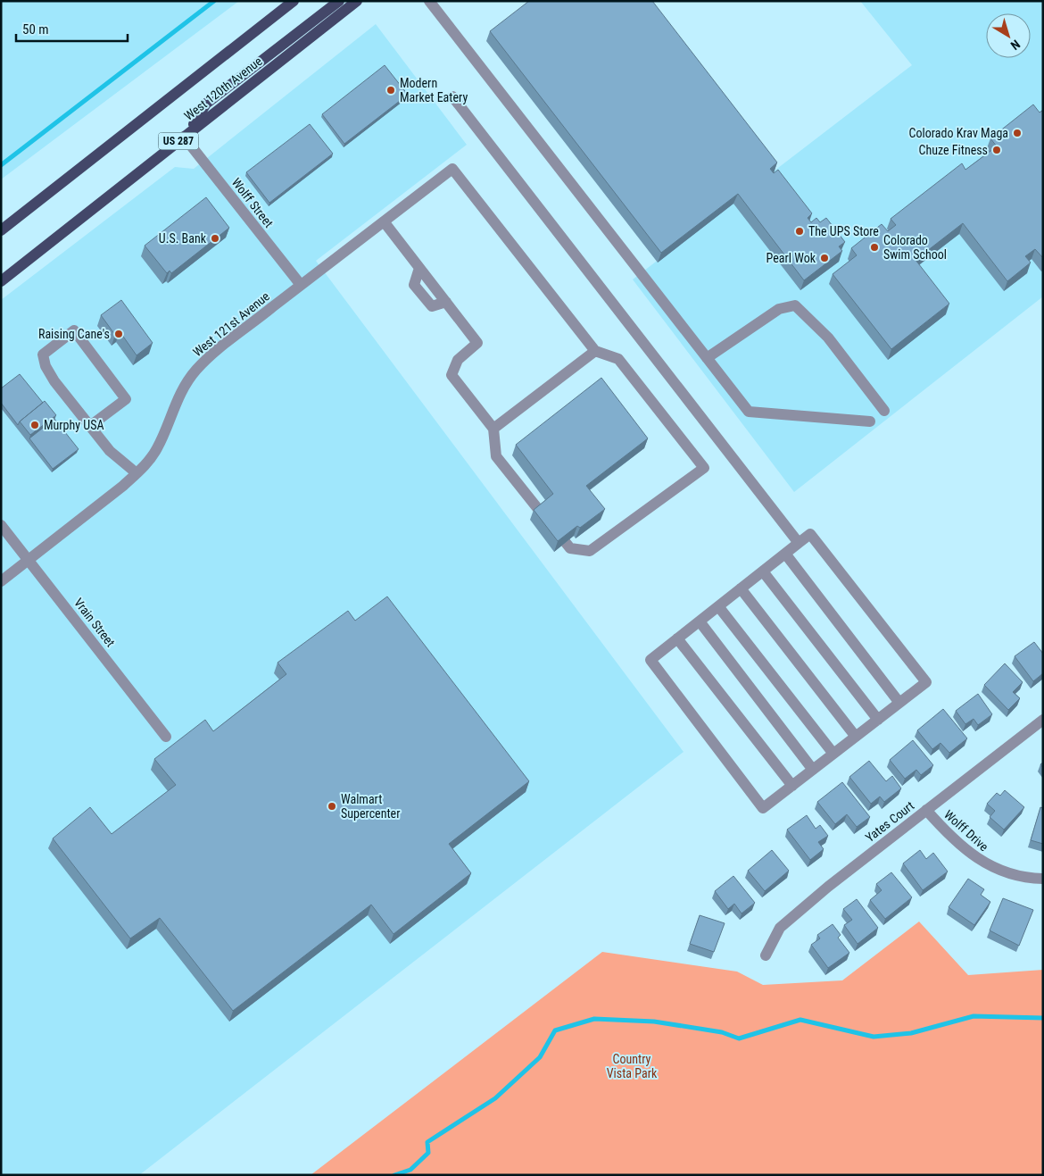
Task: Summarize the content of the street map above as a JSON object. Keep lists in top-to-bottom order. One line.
{"streets":{"main road":["West 120th Avenue","US 287"],"street":["Wolff Street","West 121st Avenue","Vrain Street","Yates Court","Wolff Drive"]},"crossings":[["West 120th Avenue","Wolff Street"],["Wolff Street","West 121st Avenue"],["West 121st Avenue","Vrain Street"],["Yates Court","Wolff Drive"]],"parks":["Country Vista Park"],"places":["Modern Market Eatery","Colorado Krav Maga","Chuze Fitness","The UPS Store","U.S. Bank","Colorado Swim School","Pearl Wok","Raising Cane's","Murphy USA","Walmart Supercenter"],"scale_bar":"50 m","north":"bottom right"}
